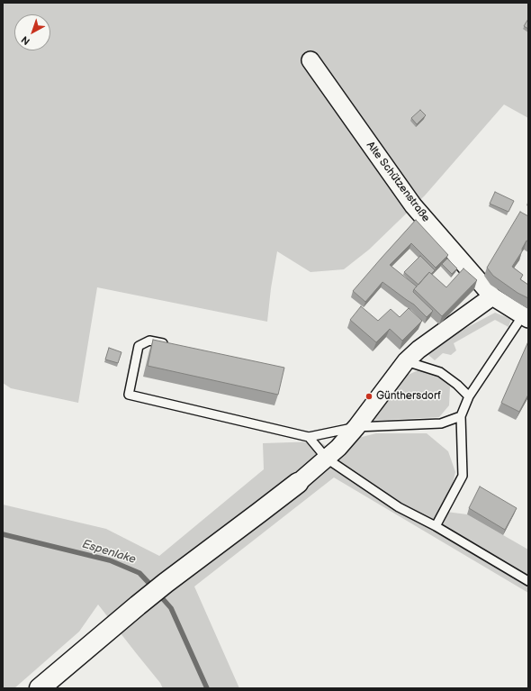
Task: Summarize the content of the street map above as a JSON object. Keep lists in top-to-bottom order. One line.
{"streets":{"street":["Alte Schützenstraße"]},"water":["Espenlake"],"places":["Günthersdorf"],"north":"bottom left"}
